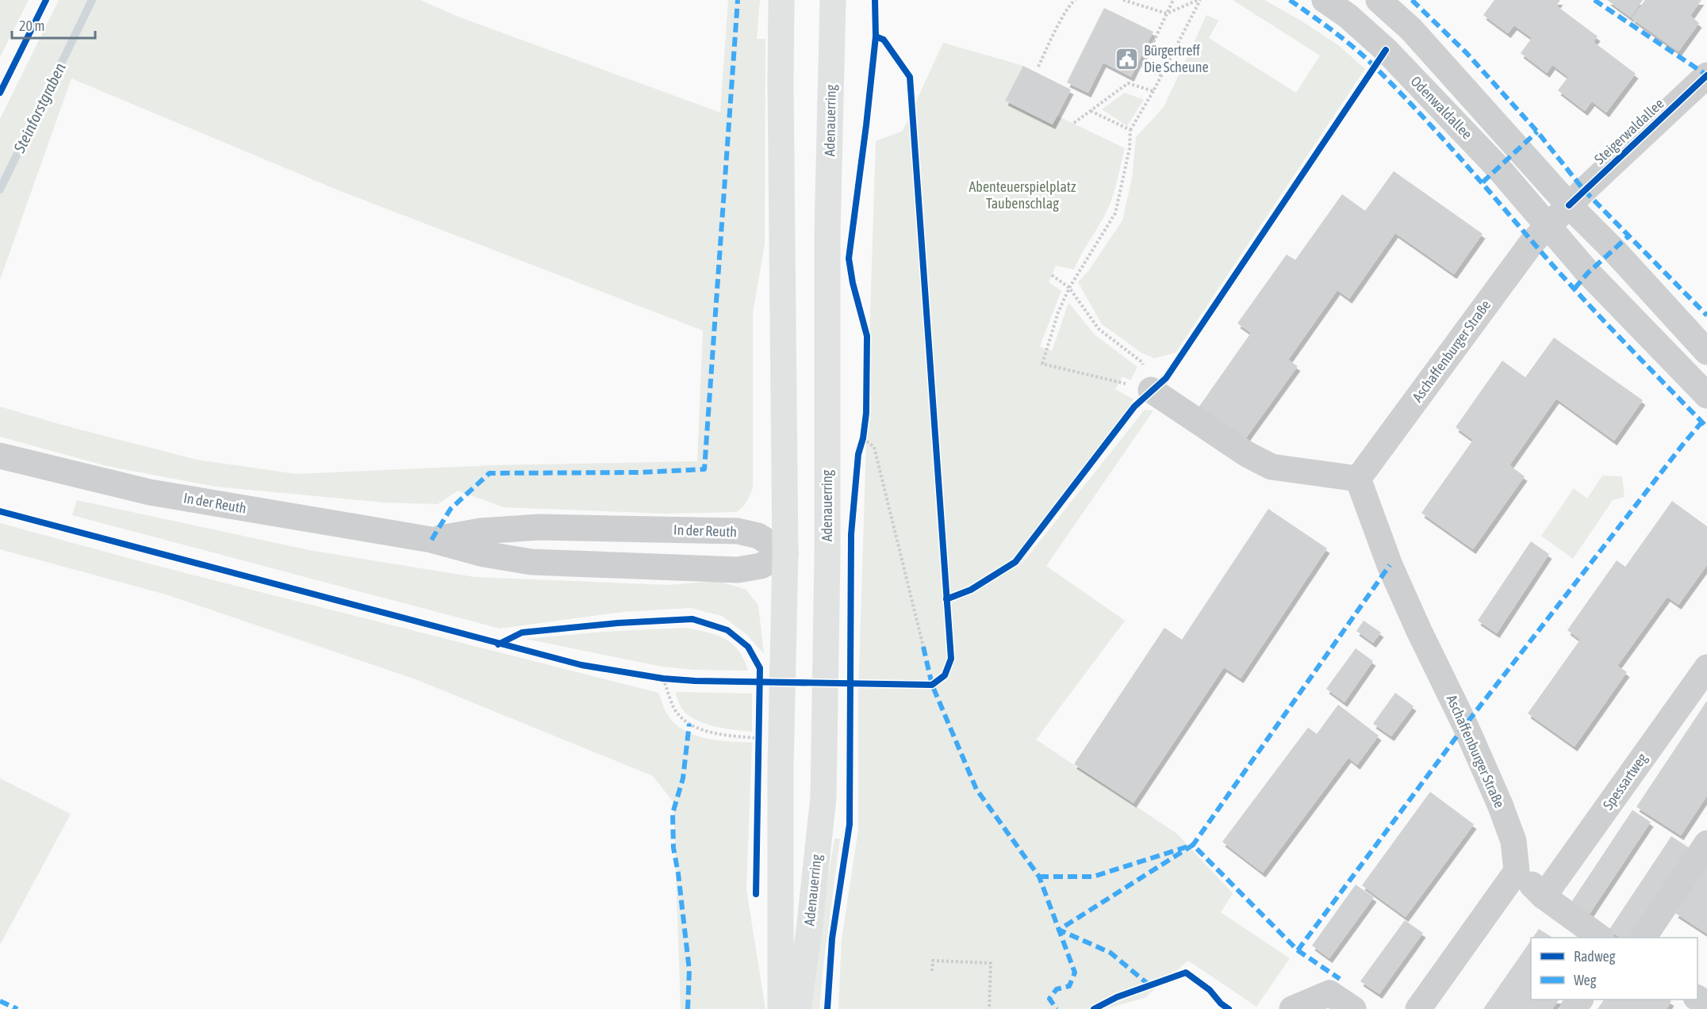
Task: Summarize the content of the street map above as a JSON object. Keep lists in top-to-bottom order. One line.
{"streets":{"main road":["Adenauerring"],"street":["Odenwaldallee","Steigerwaldallee","Aschaffenburger Straße","In der Reuth","Spessartweg"]},"crossings":[["Odenwaldallee","Steigerwaldallee"],["Odenwaldallee","Aschaffenburger Straße"],["Adenauerring","In der Reuth"]],"water":["Steinforstgraben"],"parks":["Abenteuerspielplatz Taubenschlag"],"places":{"public building":["Bürgertreff Die Scheune"]},"legend":["Radweg","Weg"],"scale_bar":"20 m"}
